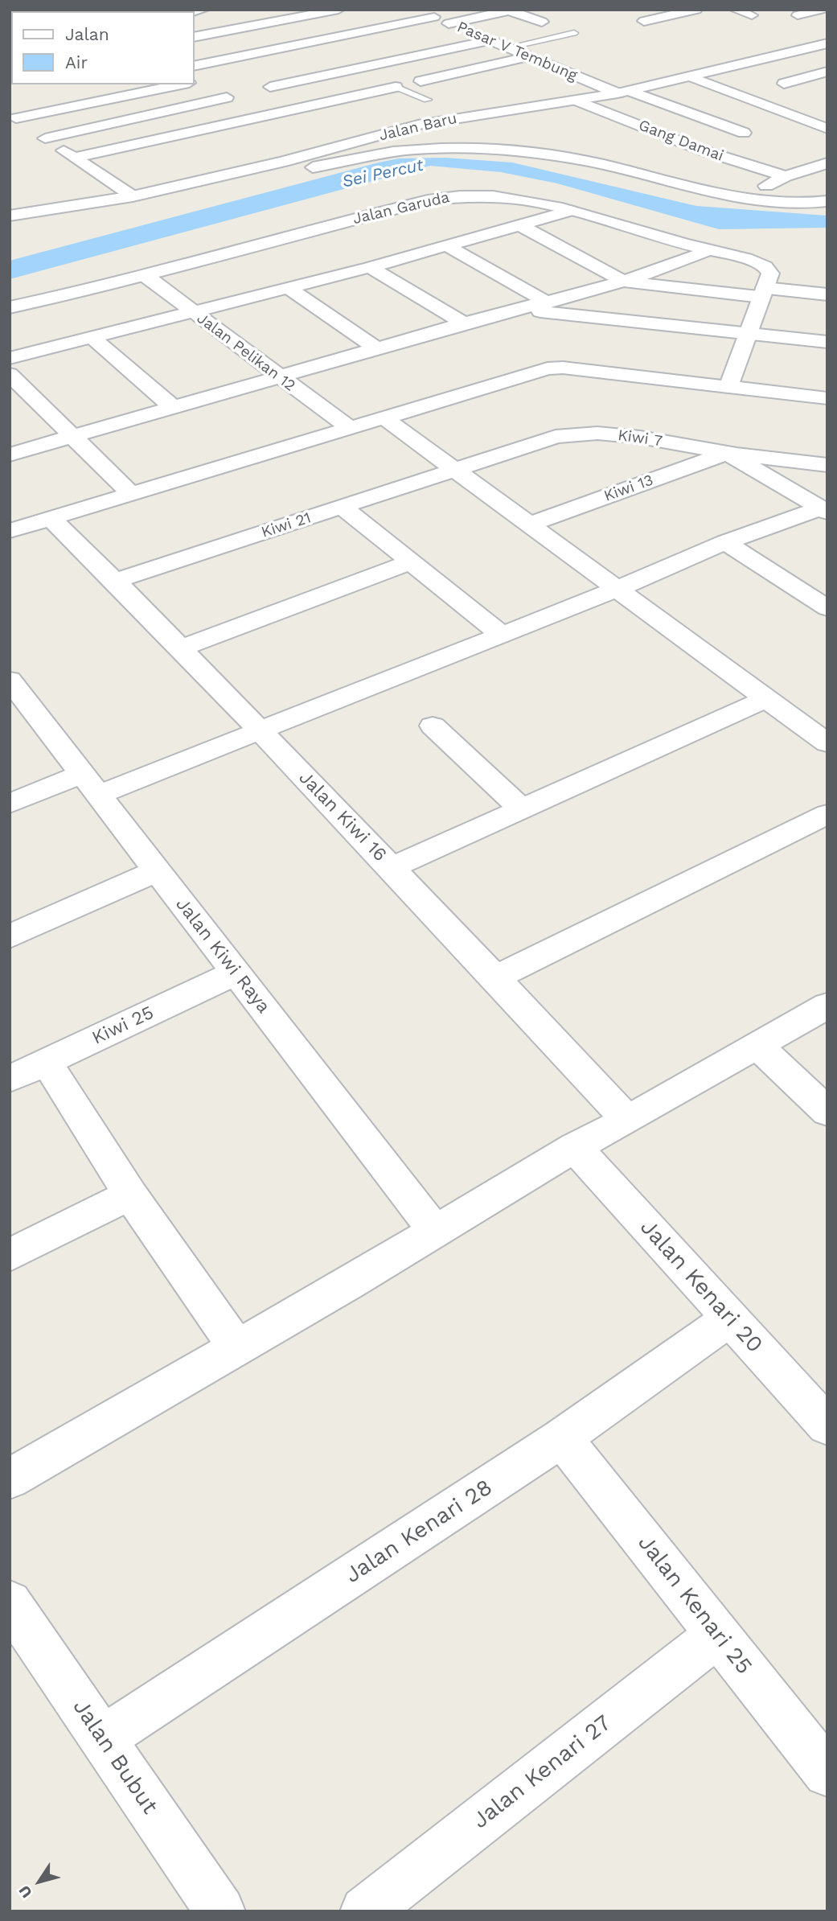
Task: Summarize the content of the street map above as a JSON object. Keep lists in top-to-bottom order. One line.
{"streets":{"street":["Pasar V Tembung","Jalan Baru","Gang Damai","Jalan Garuda","Jalan Pelikan 12","Kiwi 7","Kiwi 13","Kiwi 21","Jalan Kiwi 16","Jalan Kiwi Raya","Kiwi 25","Jalan Kenari 20","Jalan Kenari 28","Jalan Kenari 25","Jalan Bubut","Jalan Kenari 27"]},"crossings":[["Pasar V Tembung","Jalan Baru"],["Jalan Baru","Gang Damai"],["Jalan Garuda","Jalan Pelikan 12"],["Kiwi 7","Kiwi 13"],["Kiwi 7","Kiwi 21"],["Kiwi 21","Jalan Kiwi 16"],["Jalan Kiwi Raya","Kiwi 25"],["Jalan Kenari 20","Jalan Kenari 28"],["Jalan Kenari 28","Jalan Kenari 25"],["Jalan Kenari 28","Jalan Bubut"],["Jalan Kenari 25","Jalan Kenari 27"]],"water":["Sei Percut"],"legend":["Jalan","Air"],"north":"bottom left"}
